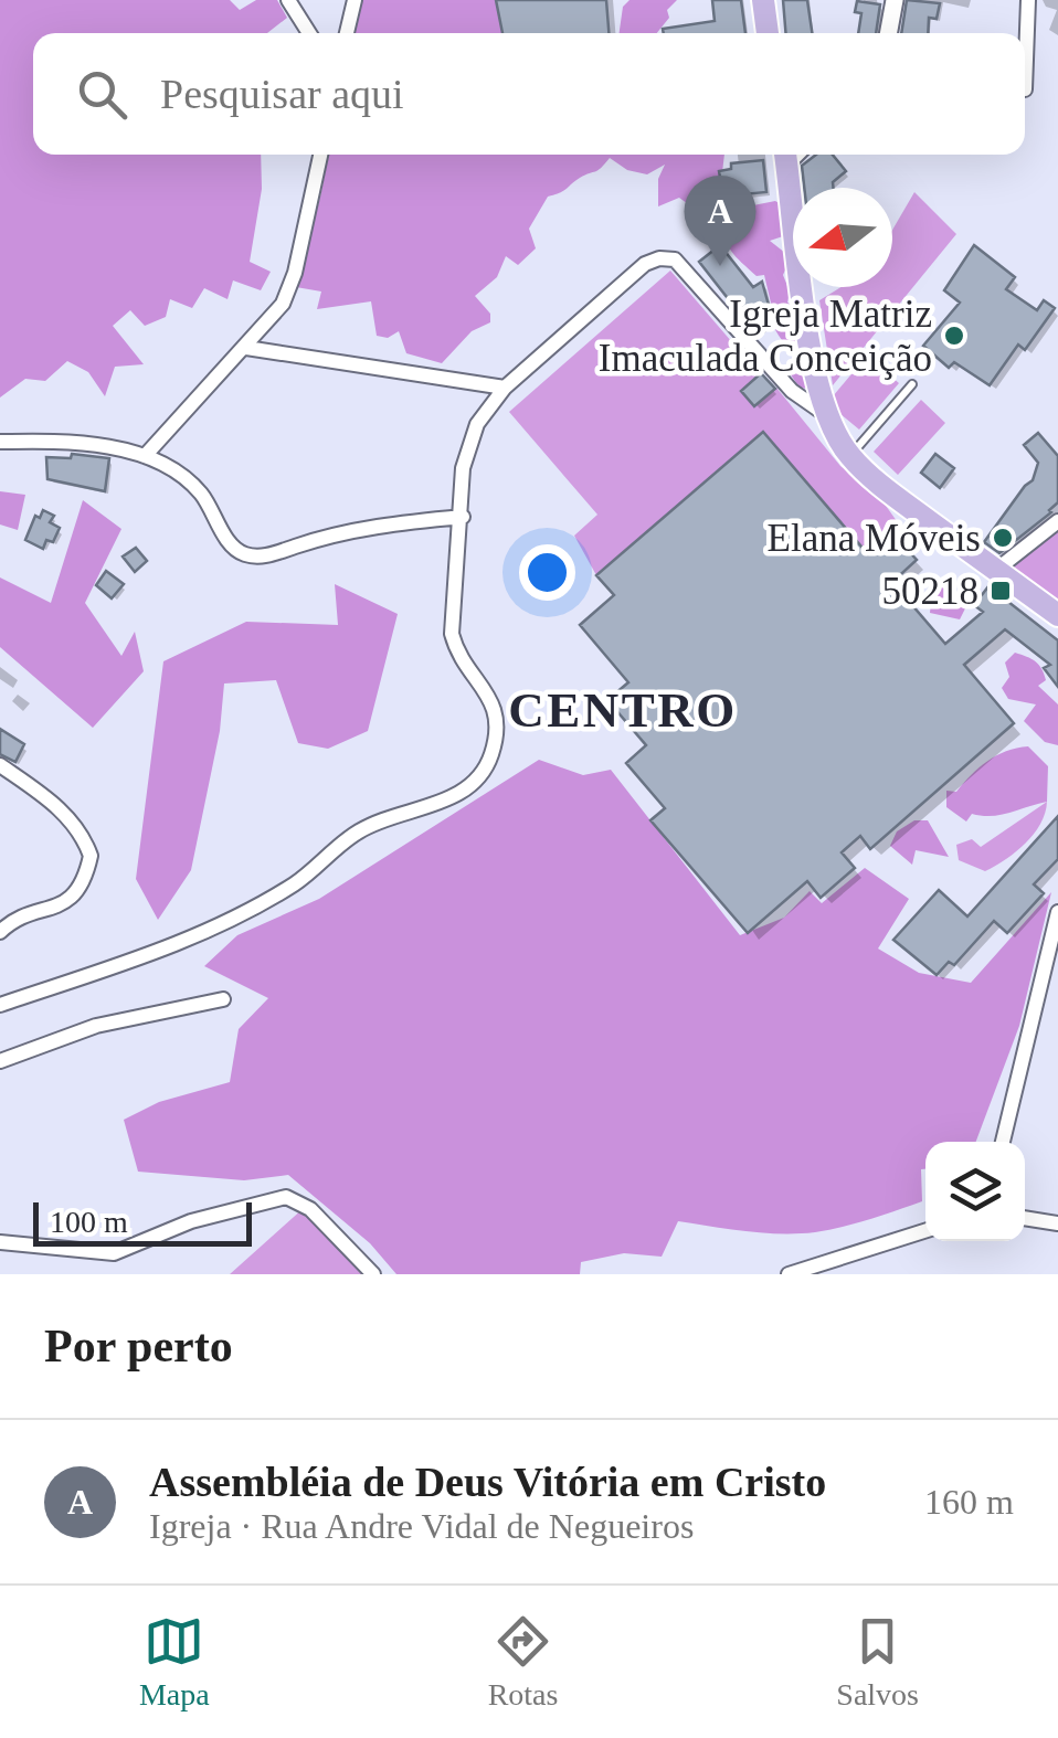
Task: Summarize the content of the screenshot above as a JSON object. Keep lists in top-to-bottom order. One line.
{"districts":["CENTRO"],"places":{"other":["Igreja Matriz Imaculada Conceição","Elana Móveis"],"transit":["50218"]},"scale_bar":"100 m","north":"left","page":{"search":"Pesquisar aqui","pins":"A","scale":"100 m","heading":"Por perto","list":[{"mark":"A","name":"Assembléia de Deus Vitória em Cristo","note":"Igreja · Rua Andre Vidal de Negueiros","value":"160 m"}],"nav":["Mapa","Rotas","Salvos"]}}
